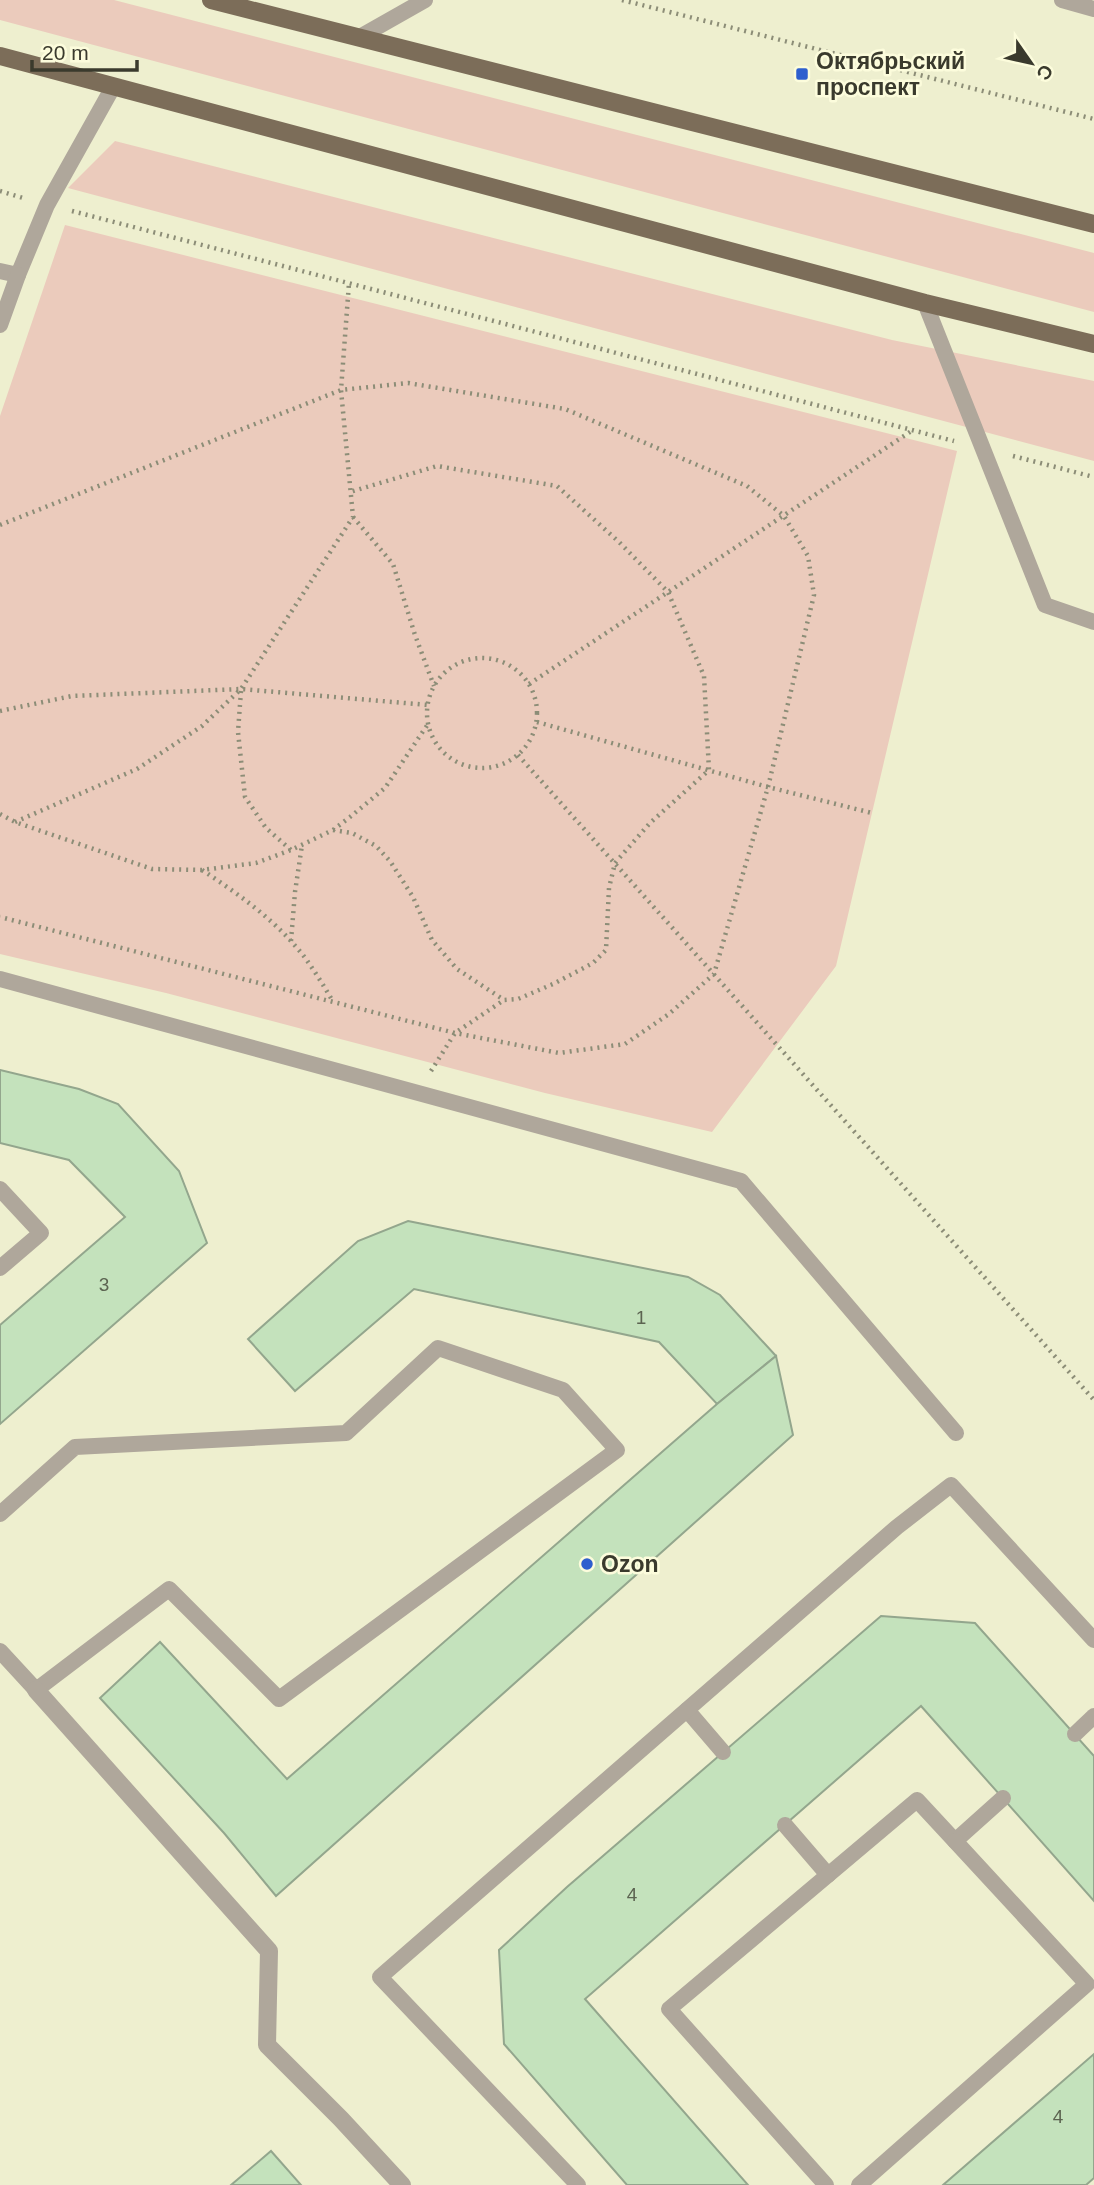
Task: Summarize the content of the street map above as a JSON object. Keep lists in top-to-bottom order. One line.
{"places":{"transit":["Октябрьский проспект"],"other":["Ozon"]},"house_numbers":["3","1","4","4"],"scale_bar":"20 m","north":"bottom right"}
